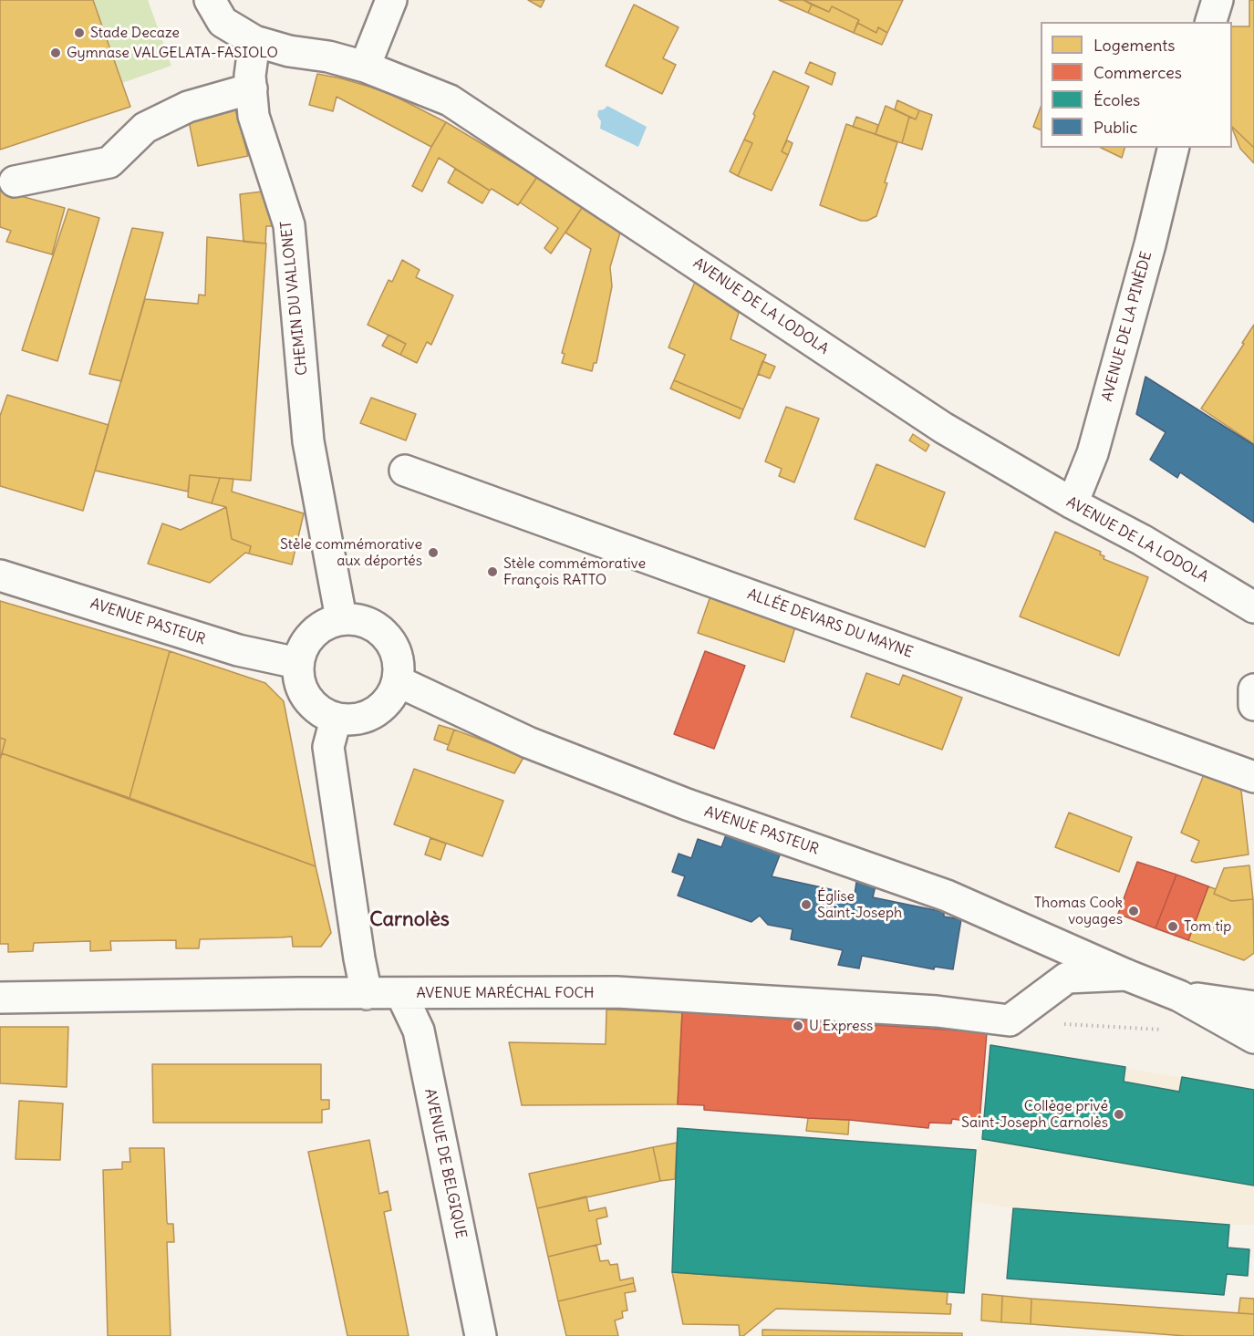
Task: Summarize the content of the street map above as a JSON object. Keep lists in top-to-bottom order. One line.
{"streets":{"street":["CHEMIN DU VALLONET","AVENUE DE LA LODOLA","AVENUE DE LA PINÈDE","AVENUE PASTEUR","ALLÉE DEVARS DU MAYNE","AVENUE MARÉCHAL FOCH","AVENUE DE BELGIQUE"]},"crossings":[["CHEMIN DU VALLONET","AVENUE DE LA LODOLA"],["CHEMIN DU VALLONET","AVENUE PASTEUR"],["AVENUE DE LA LODOLA","AVENUE DE LA PINÈDE"],["AVENUE MARÉCHAL FOCH","AVENUE DE BELGIQUE"]],"districts":["Carnolès"],"places":["Stade Decaze","Gymnase VALGELATA-FASIOLO","Stèle commémorative aux déportés","Stèle commémorative François RATTO","Église Saint-Joseph","Thomas Cook voyages","Tom tip","U Express","Collège privé Saint-Joseph Carnolès"],"legend":["Logements","Commerces","Écoles","Public"]}
